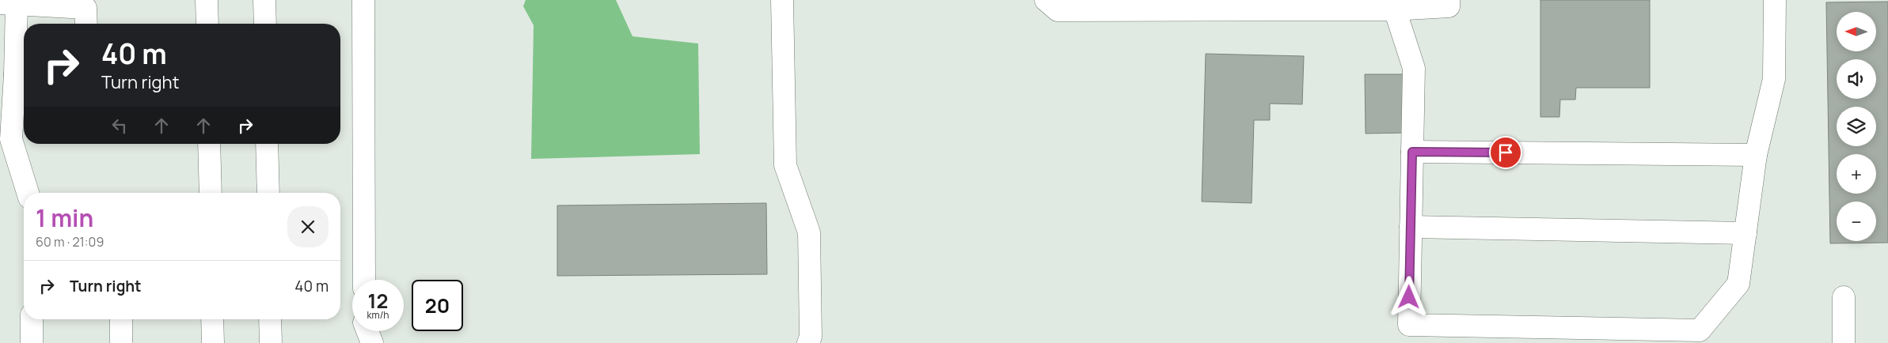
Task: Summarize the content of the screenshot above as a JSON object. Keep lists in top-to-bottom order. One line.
{"north":"left","page":{"map_buttons":["+","−"],"turn":["40 m","Turn right"],"heading":["1 min","60 m · 21:09"],"list":[{"name":"Turn right","value":"40 m"}],"speed":"12 km/h","limit":"20"}}
